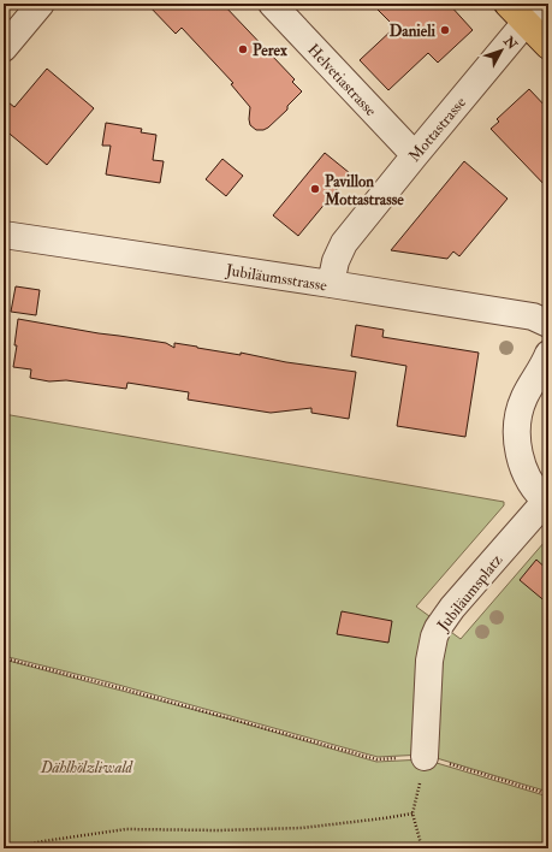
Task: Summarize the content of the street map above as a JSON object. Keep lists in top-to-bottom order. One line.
{"streets":{"street":["Helvetiastrasse","Mottastrasse","Jubiläumsstrasse","Jubiläumsplatz"]},"crossings":[["Helvetiastrasse","Mottastrasse"],["Mottastrasse","Jubiläumsstrasse"]],"parks":["Dählhölzliwald"],"places":["Danieli","Perex","Pavillon Mottastrasse"],"north":"top right"}
